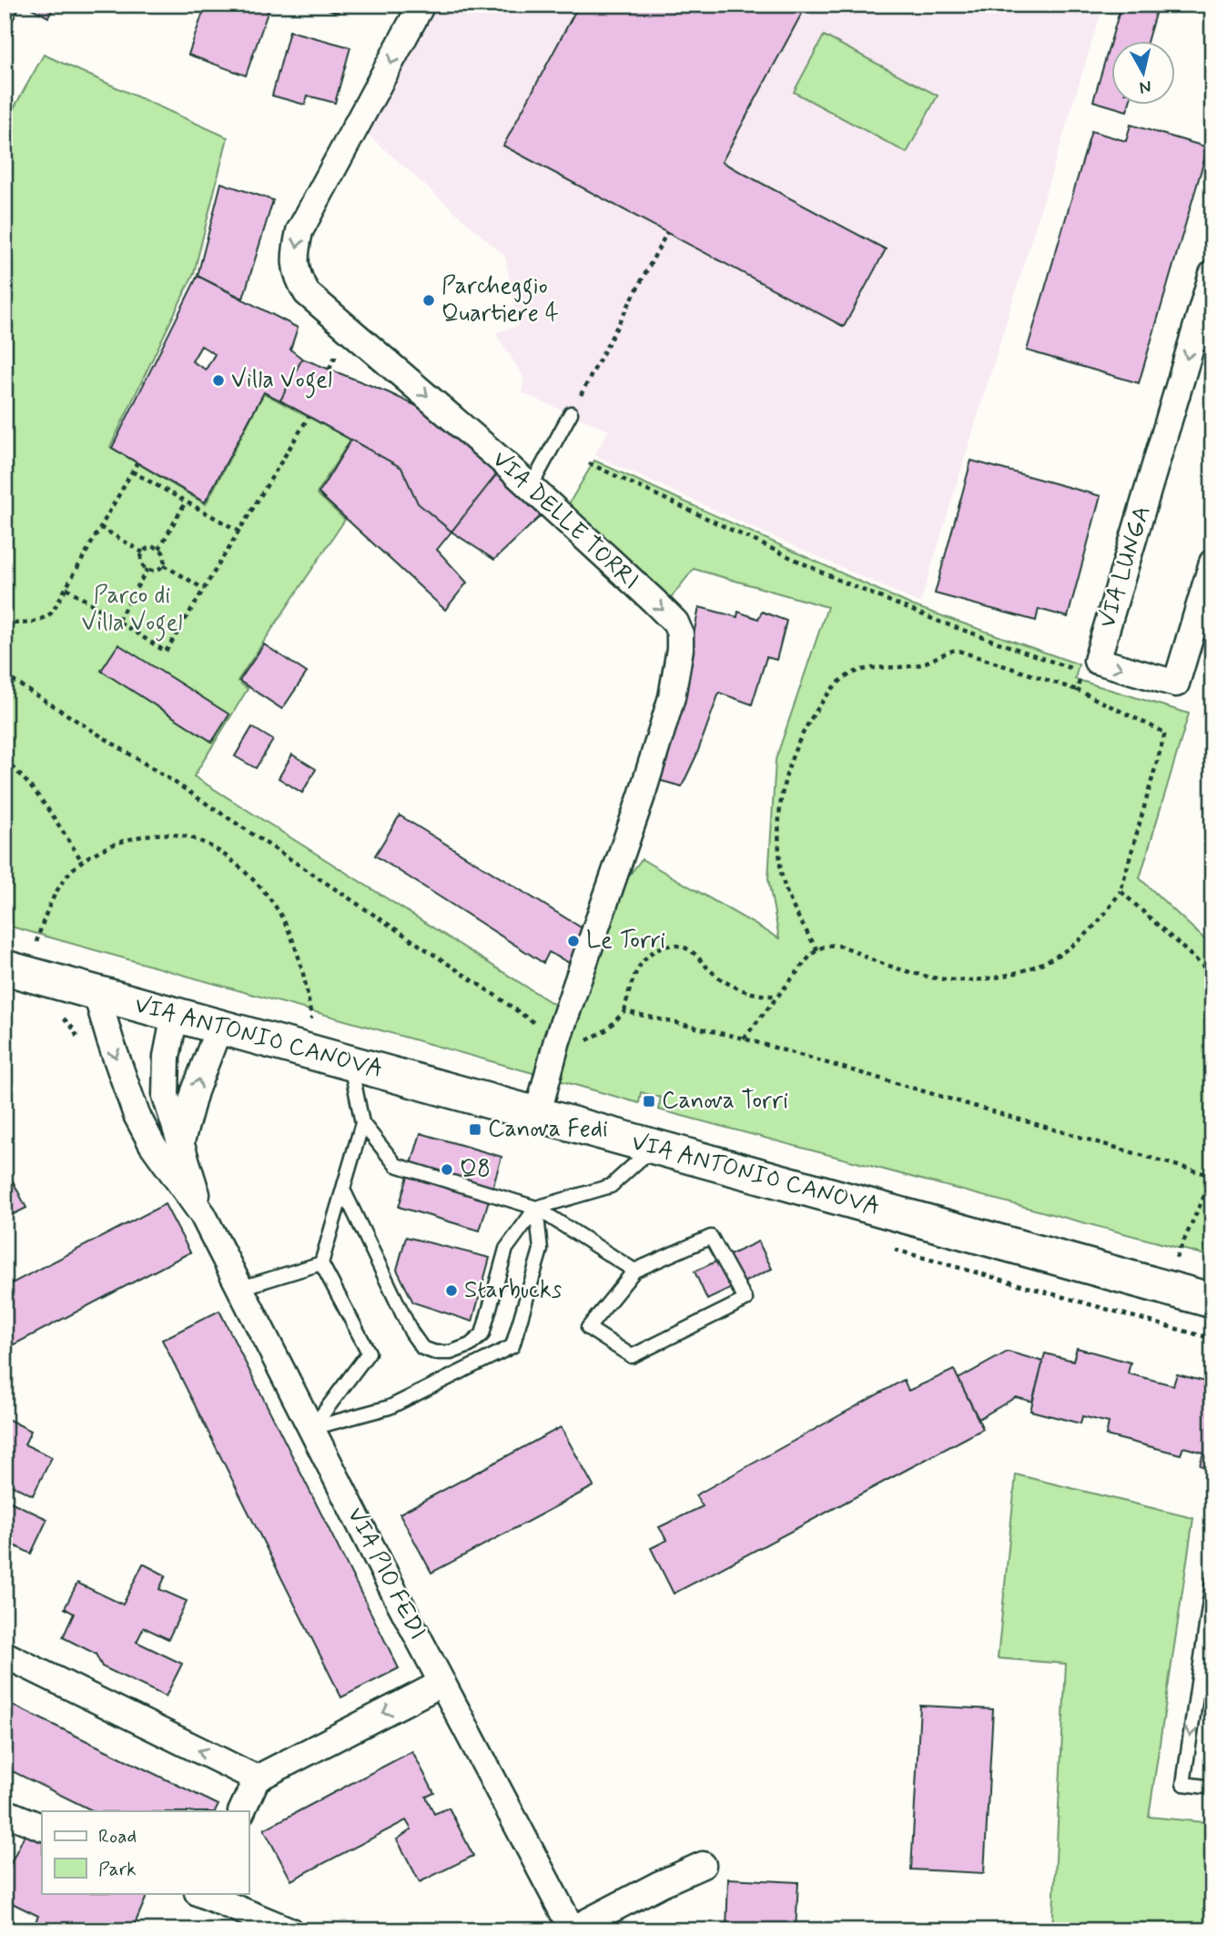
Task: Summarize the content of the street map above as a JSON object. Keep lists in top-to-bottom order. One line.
{"streets":{"street":["VIA DELLE TORRI","VIA LUNGA","VIA ANTONIO CANOVA","VIA PIO FEDI"]},"crossings":[["VIA DELLE TORRI","VIA ANTONIO CANOVA"],["VIA ANTONIO CANOVA","VIA PIO FEDI"]],"one_way":["VIA DELLE TORRI"],"parks":["Parco di Villa Vogel"],"places":{"other":["Parcheggio Quartiere 4","Villa Vogel","Le Torri","Q8","Starbucks"],"transit":["Canova Torri","Canova Fedi"]},"legend":["Road","Park"],"north":"bottom"}
